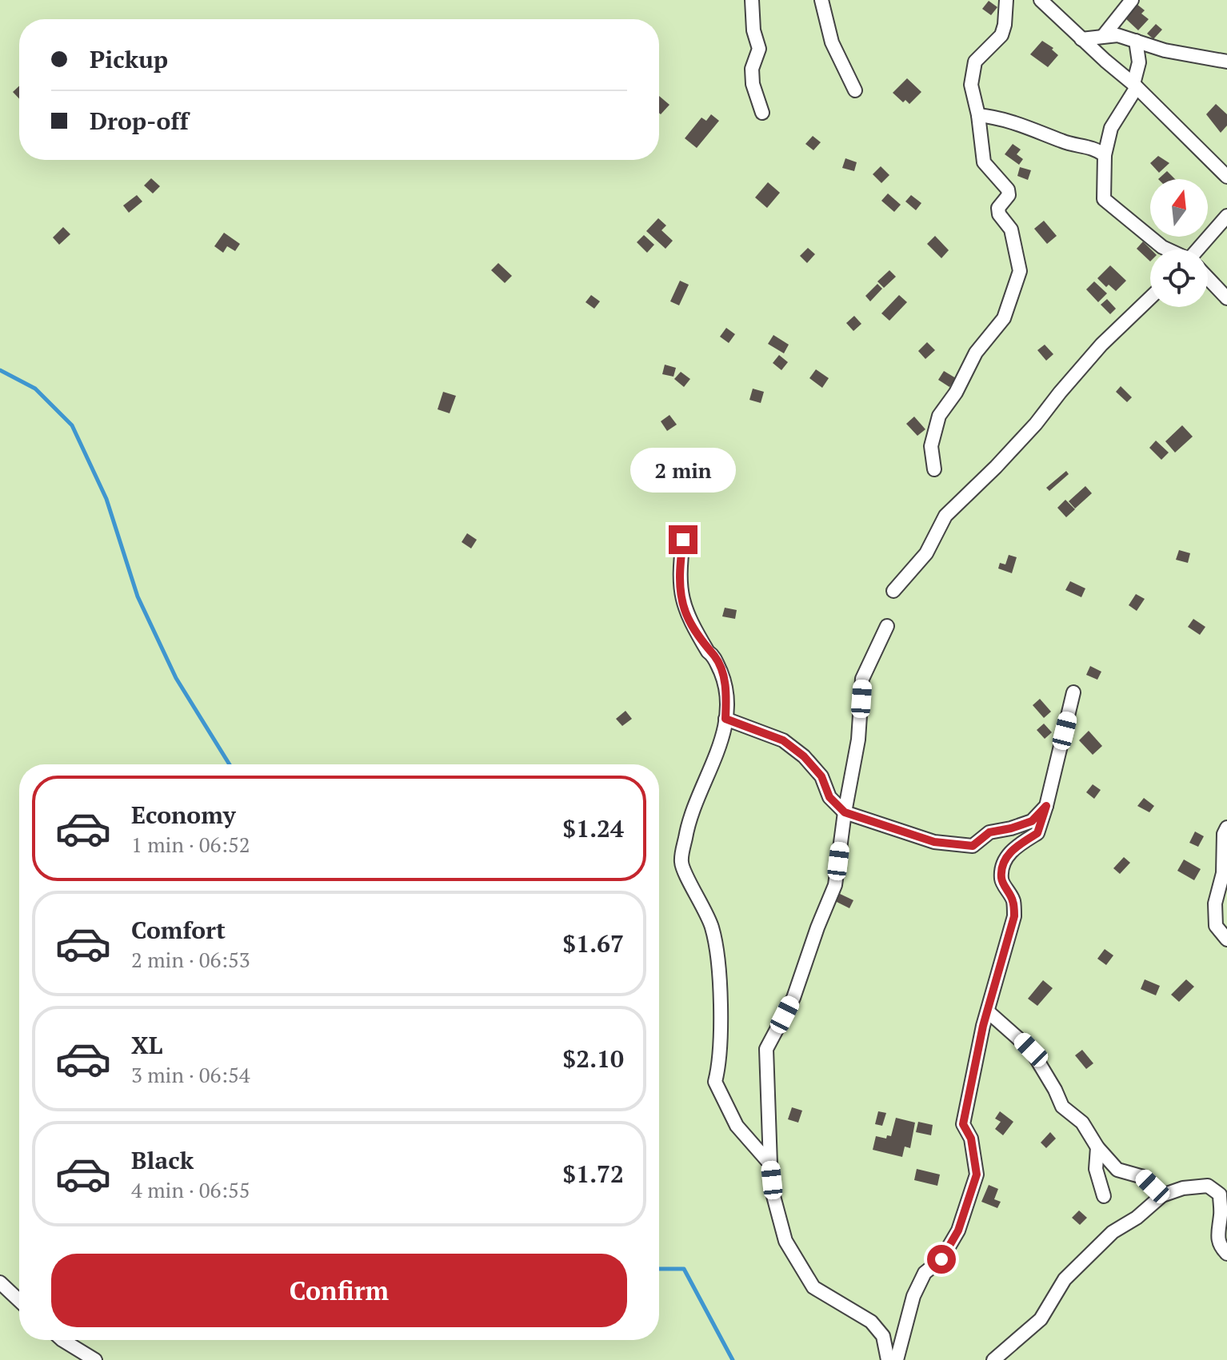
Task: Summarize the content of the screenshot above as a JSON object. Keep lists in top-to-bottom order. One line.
{"north":"top","page":{"banner":["Pickup","Drop-off"],"bubble":"2 min","list":[{"name":"Economy","note":"1 min · 06:52","value":"$1.24"},{"name":"Comfort","note":"2 min · 06:53","value":"$1.67"},{"name":"XL","note":"3 min · 06:54","value":"$2.10"},{"name":"Black","note":"4 min · 06:55","value":"$1.72"}],"buttons":"Confirm"}}
